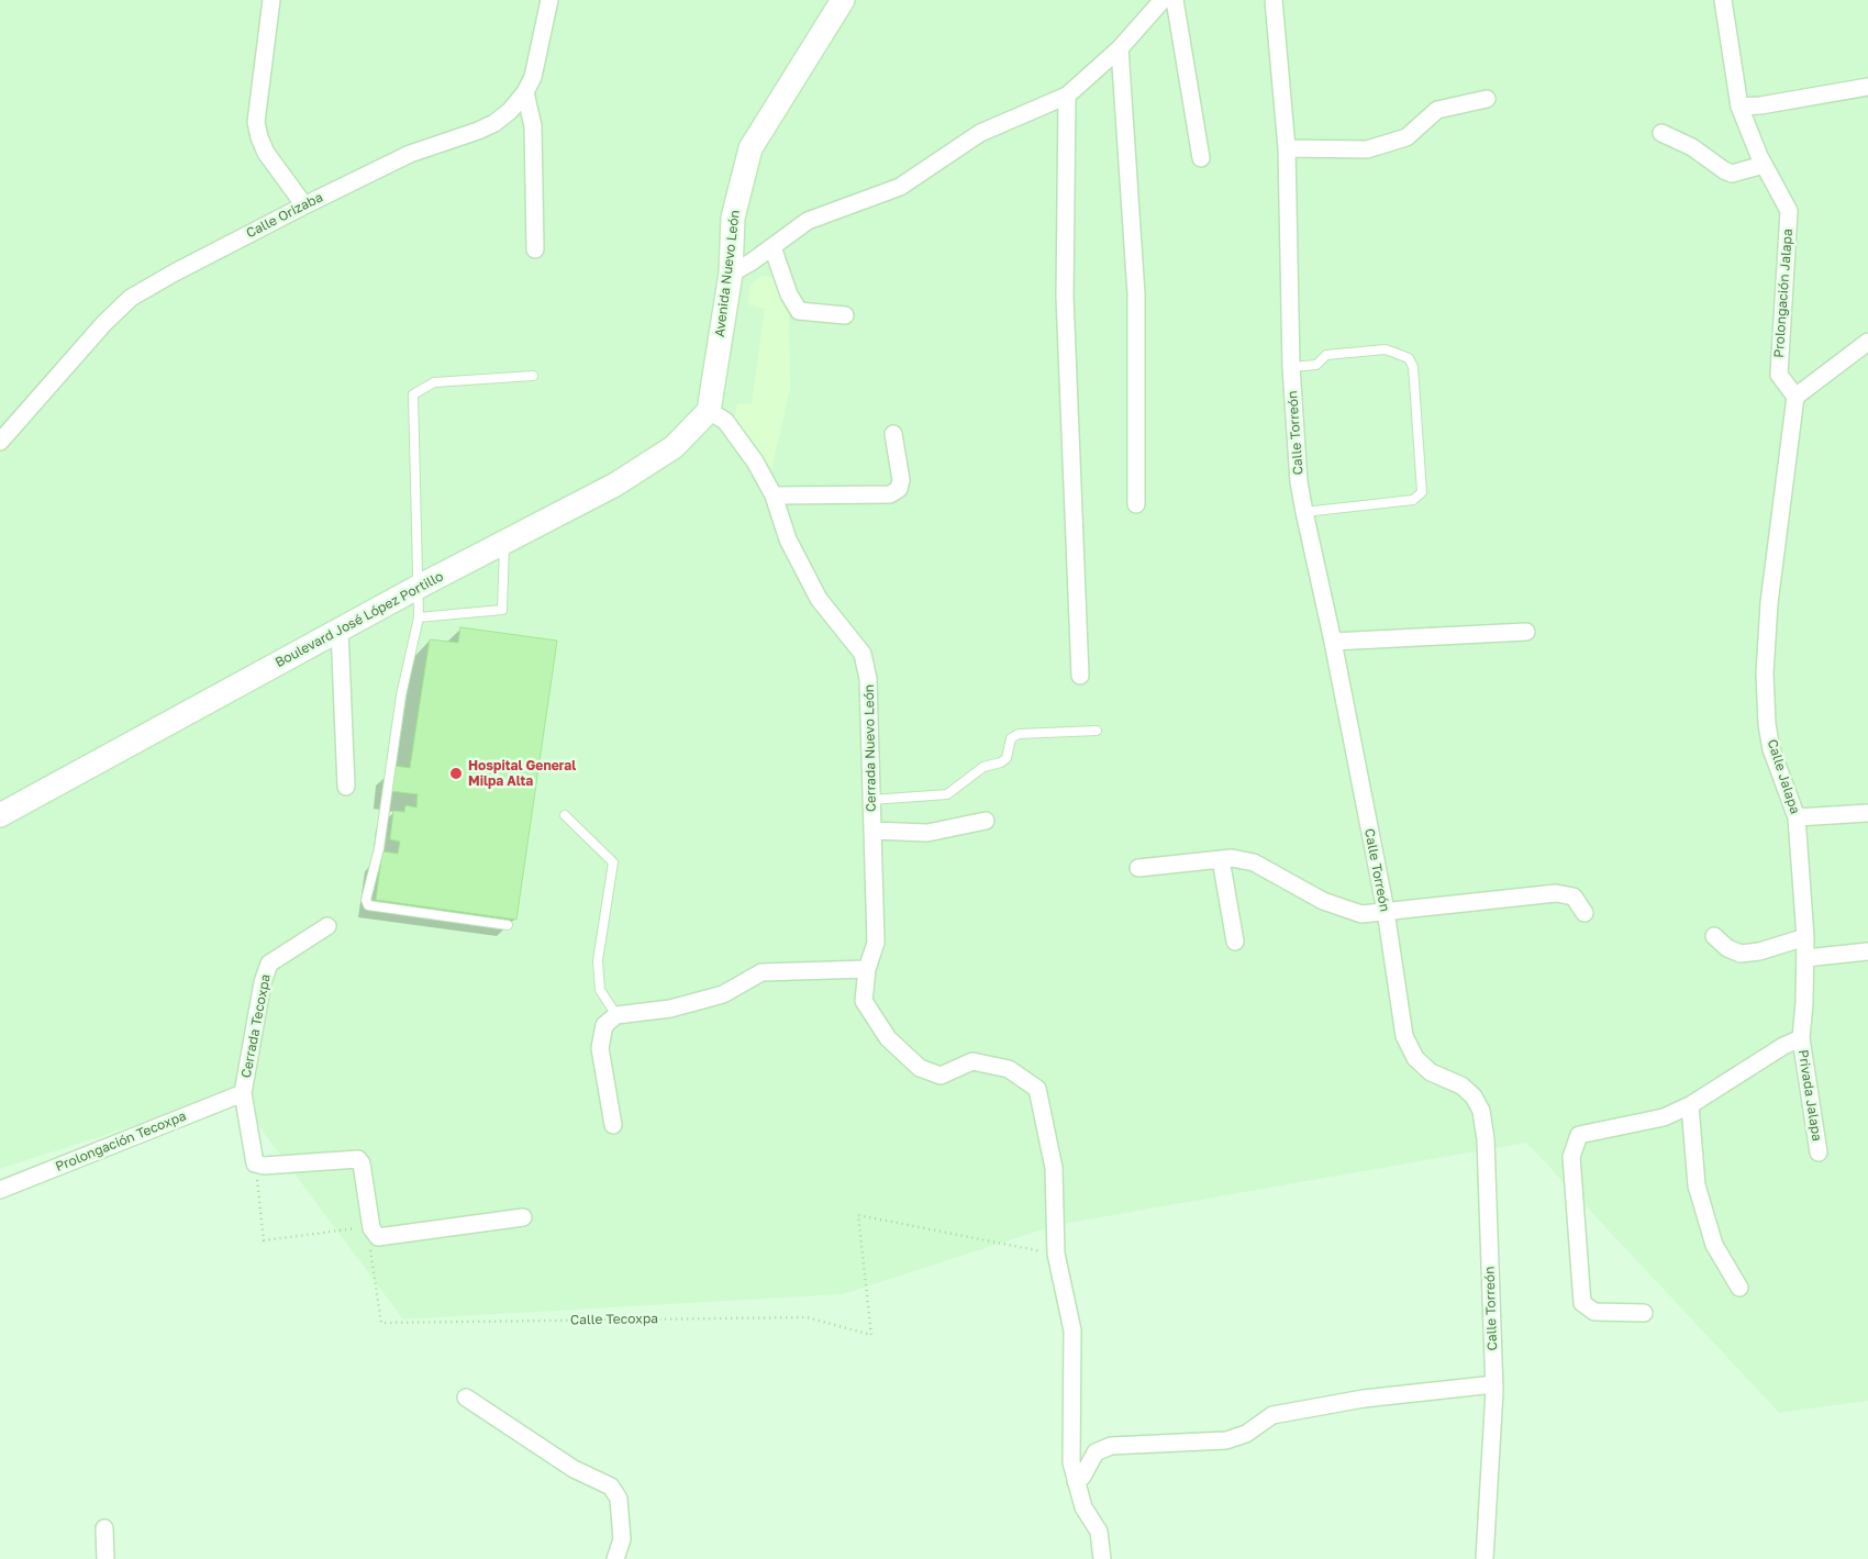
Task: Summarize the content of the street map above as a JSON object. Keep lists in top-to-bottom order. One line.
{"streets":{"main road":["Avenida Nuevo León","Boulevard José López Portillo"],"street":["Calle Orizaba","Prolongación Jalapa","Calle Torreón","Cerrada Nuevo León","Calle Jalapa","Cerrada Tecoxpa","Privada Jalapa","Prolongación Tecoxpa"],"path":["Calle Tecoxpa"]},"crossings":[["Avenida Nuevo León","Boulevard José López Portillo"],["Avenida Nuevo León","Cerrada Nuevo León"],["Prolongación Jalapa","Calle Jalapa"],["Boulevard José López Portillo","Cerrada Nuevo León"],["Cerrada Nuevo León","Calle Tecoxpa"],["Calle Jalapa","Privada Jalapa"],["Cerrada Tecoxpa","Prolongación Tecoxpa"]],"places":["Hospital General Milpa Alta"]}
